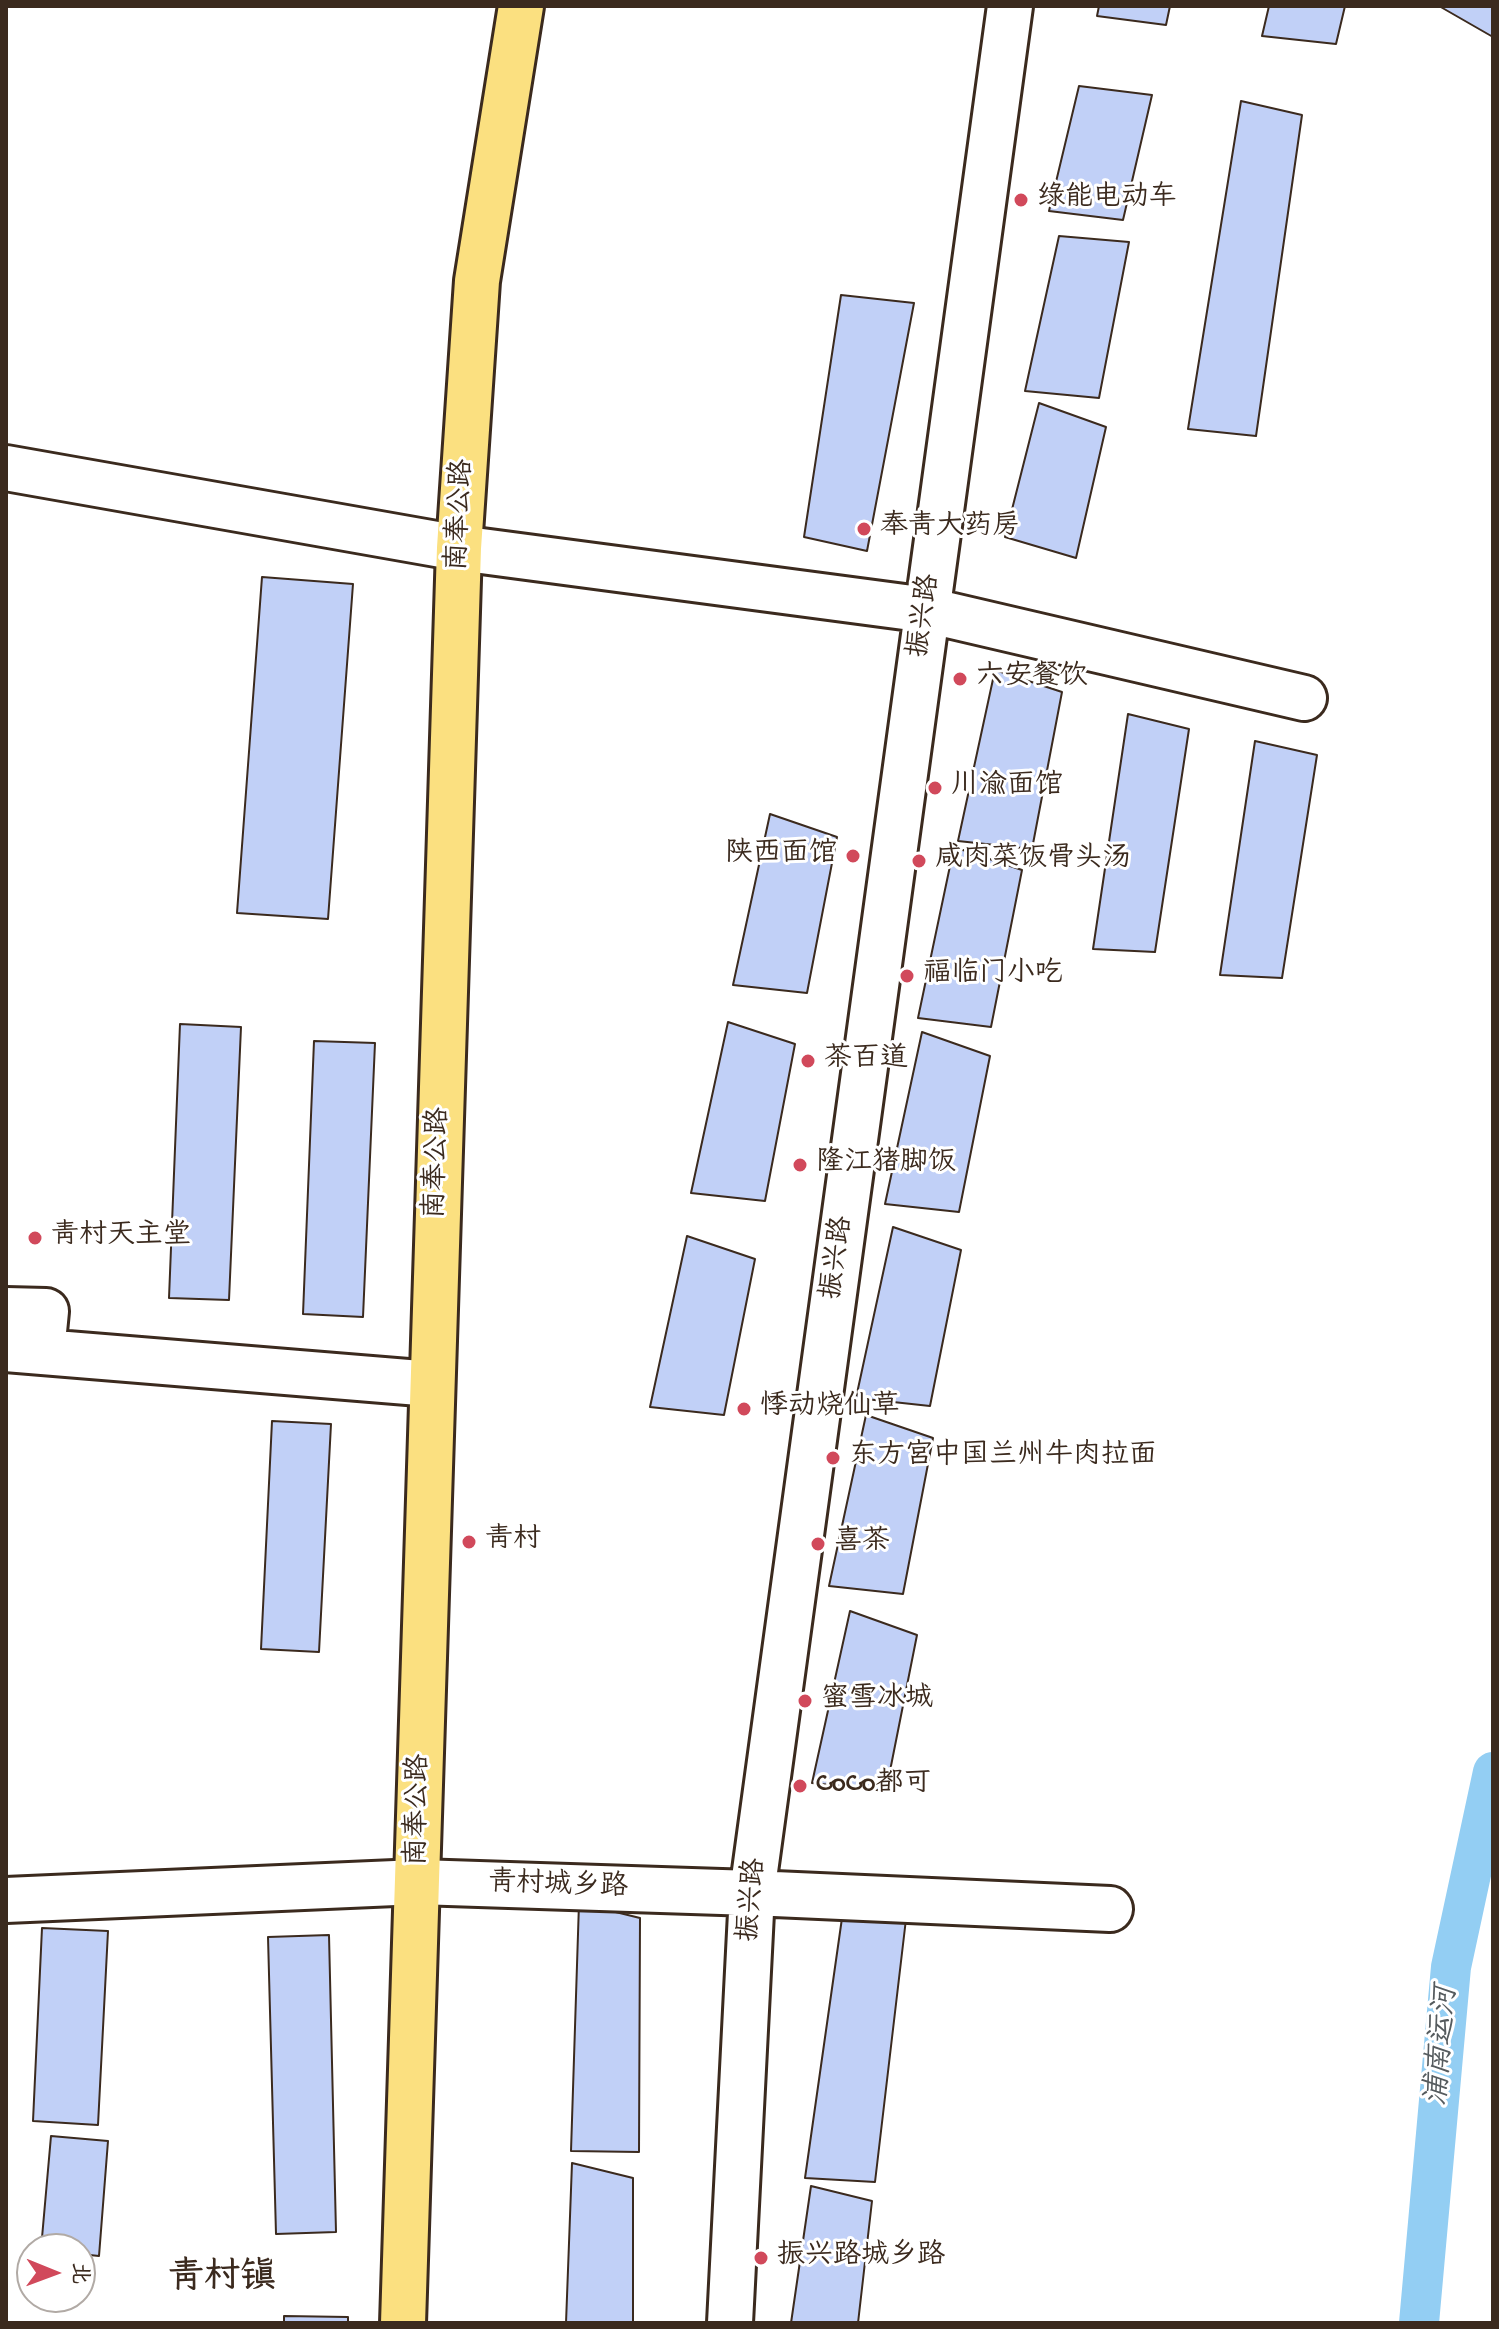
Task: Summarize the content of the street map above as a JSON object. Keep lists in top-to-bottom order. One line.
{"streets":{"main road":["南奉公路"],"street":["振兴路","青村城乡路"]},"crossings":[["南奉公路","青村城乡路"],["振兴路","青村城乡路"]],"districts":["青村镇"],"water":["浦南运河"],"places":["绿能电动车","奉青大药房","六安餐饮","川渝面馆","陕西面馆","咸肉菜饭骨头汤","福临门小吃","茶百道","隆江猪脚饭","青村天主堂","悸动烧仙草","东方宫中国兰州牛肉拉面","青村","喜茶","蜜雪冰城","CoCo都可","振兴路城乡路"],"north":"right"}
